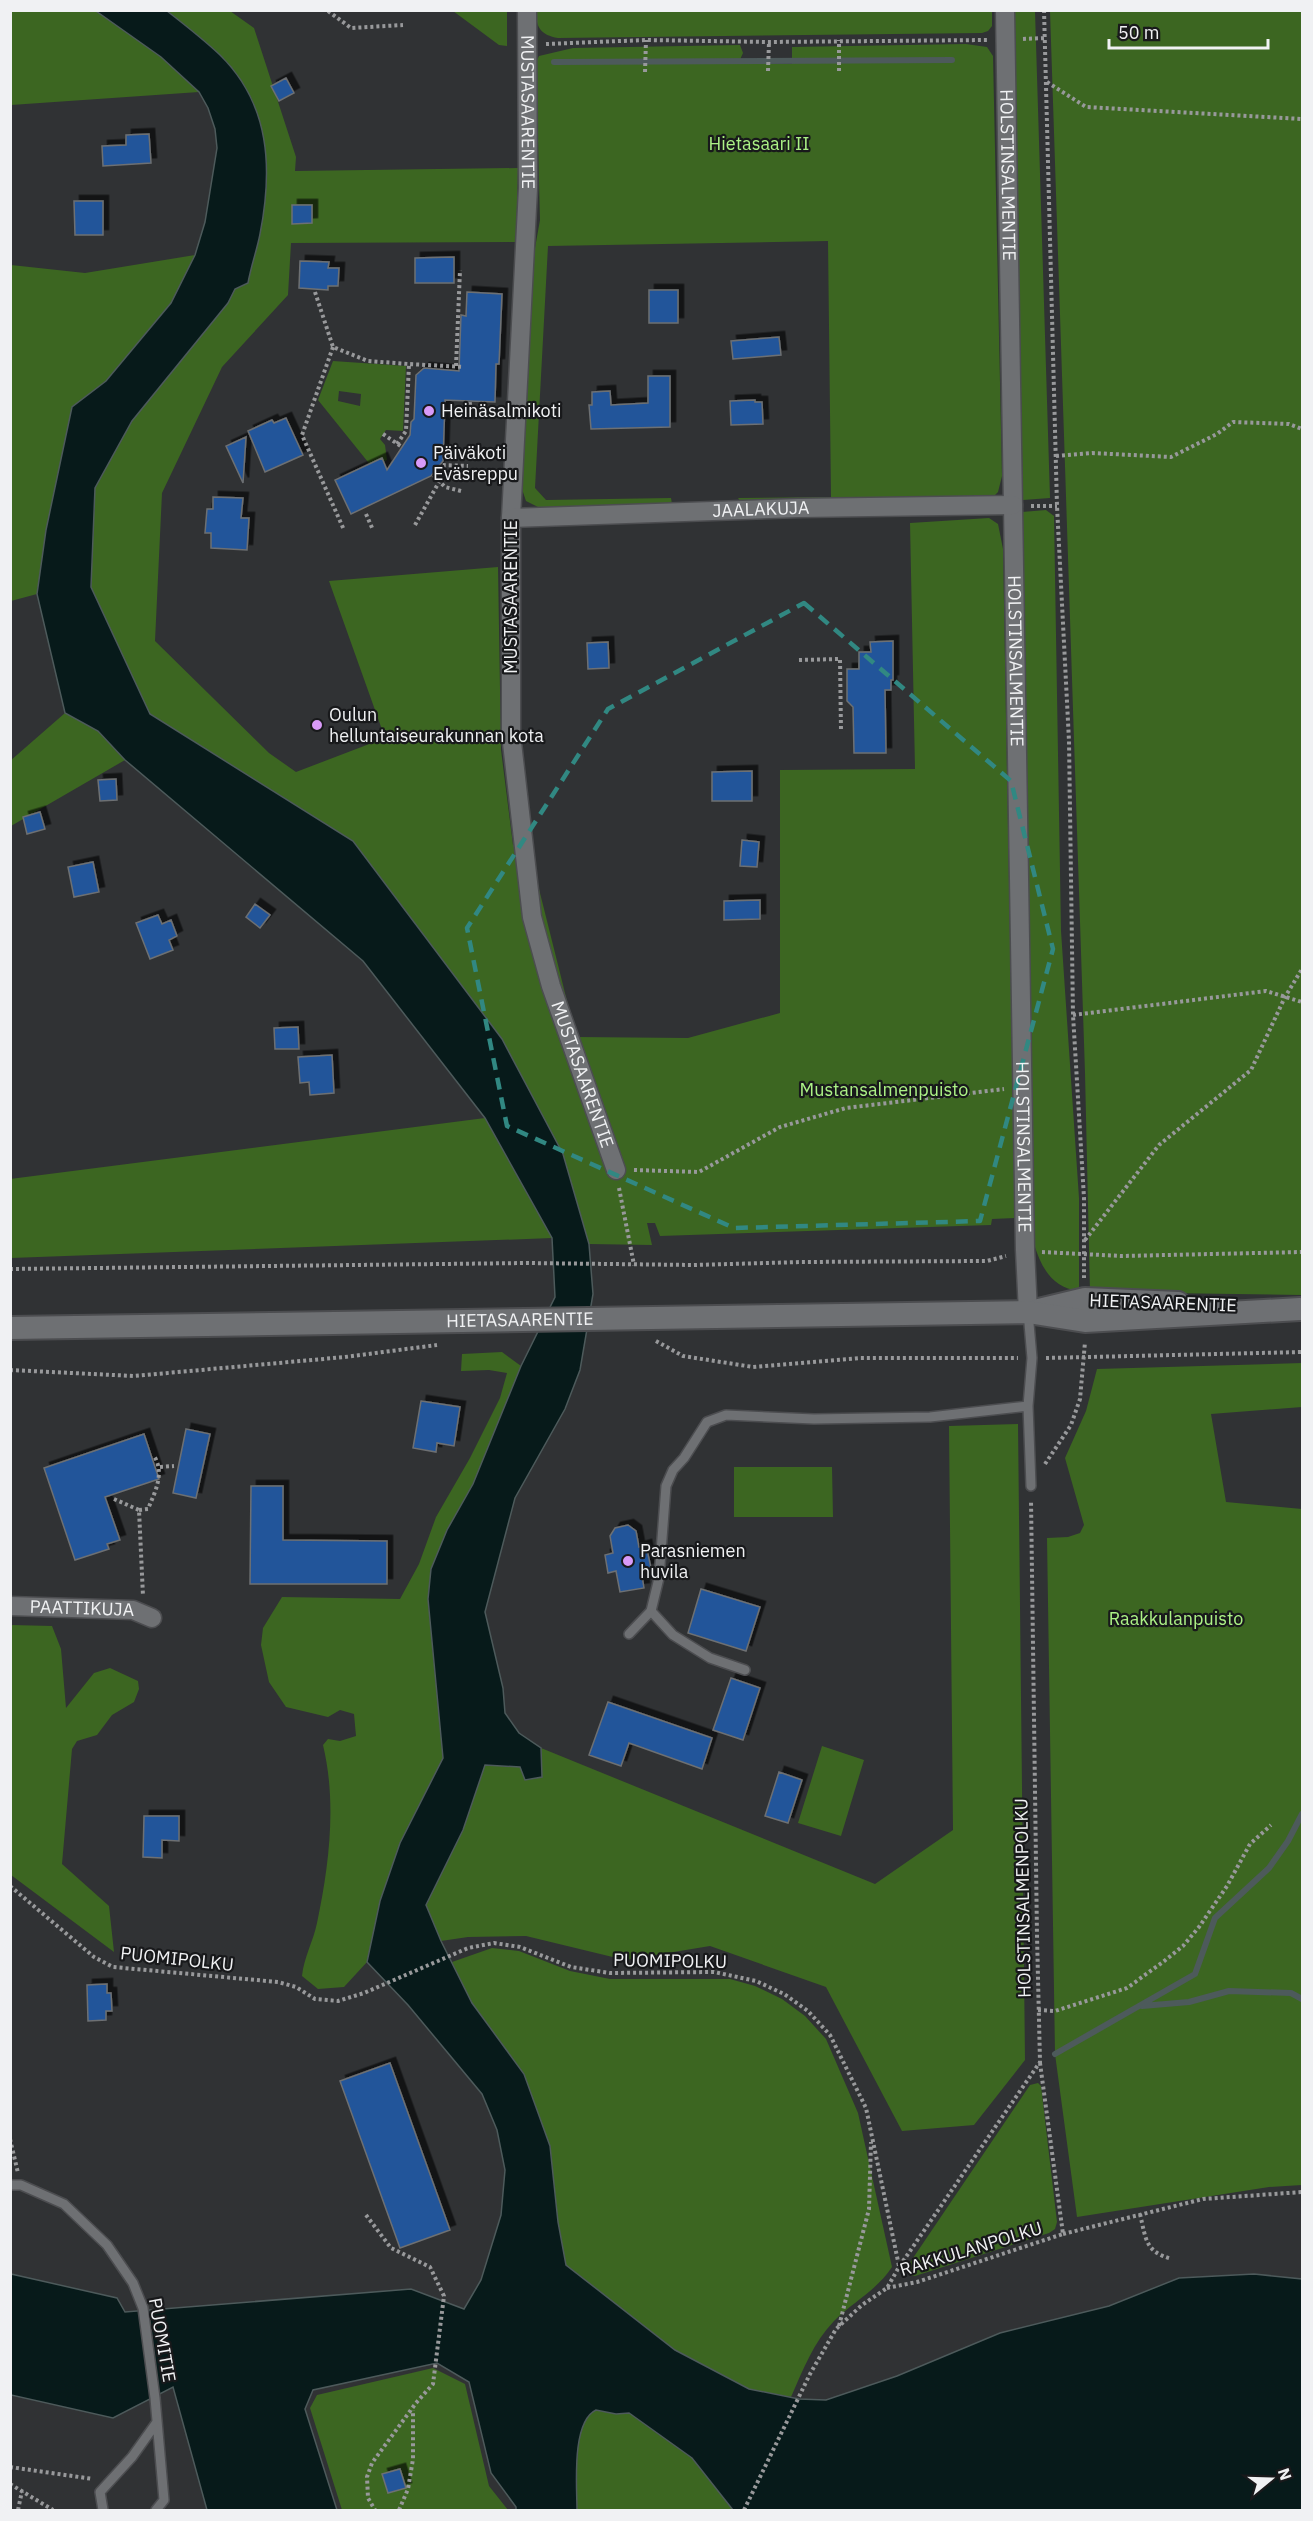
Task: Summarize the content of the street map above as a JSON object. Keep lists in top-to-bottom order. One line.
{"streets":{"street":["MUSTASAARENTIE","HOLSTINSALMENTIE","JAALAKUJA","HIETASAARENTIE","PAATTIKUJA"],"lane":["PUOMITIE"],"path":["HOLSTINSALMENPOLKU","PUOMIPOLKU","RAKKULANPOLKU"]},"crossings":[["MUSTASAARENTIE","JAALAKUJA"],["HOLSTINSALMENTIE","JAALAKUJA"],["HOLSTINSALMENTIE","HIETASAARENTIE"],["HOLSTINSALMENPOLKU","RAKKULANPOLKU"]],"parks":["Hietasaari II","Mustansalmenpuisto","Raakkulanpuisto"],"places":["Heinäsalmikoti","Päiväkoti Eväsreppu","Oulun helluntaiseurakunnan kota","Parasniemen huvila"],"scale_bar":"50 m","north":"right"}
